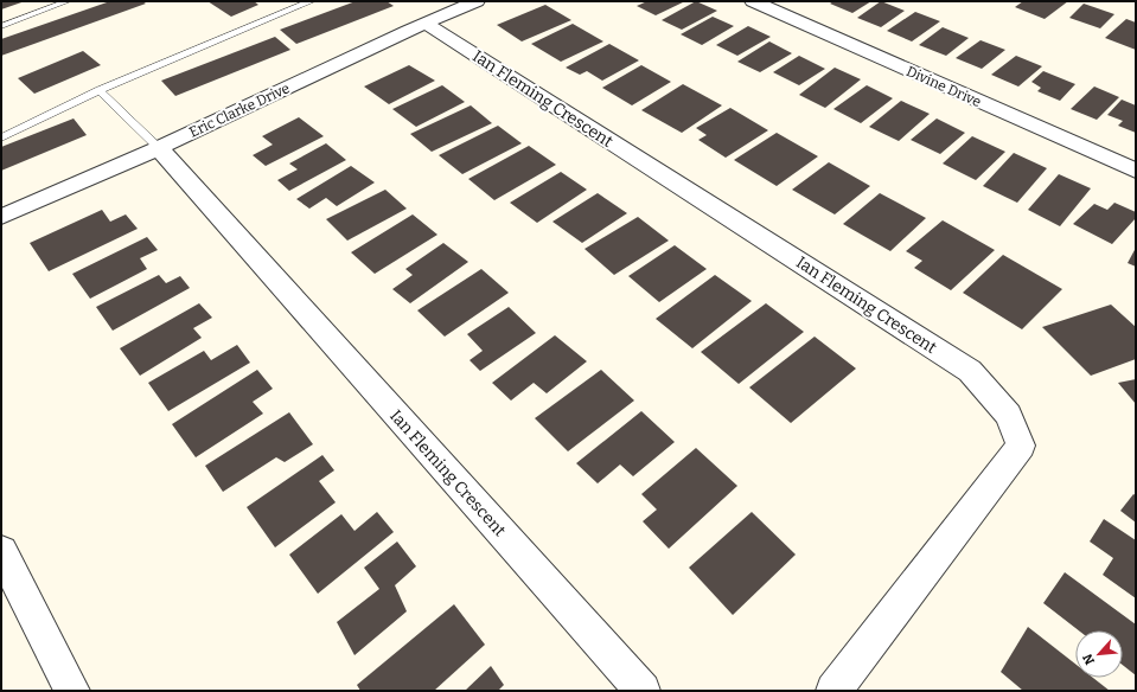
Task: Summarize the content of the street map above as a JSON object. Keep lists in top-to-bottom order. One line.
{"streets":{"street":["Divine Drive","Ian Fleming Crescent","Eric Clarke Drive"]},"crossings":[["Ian Fleming Crescent","Eric Clarke Drive"]],"north":"bottom left"}
